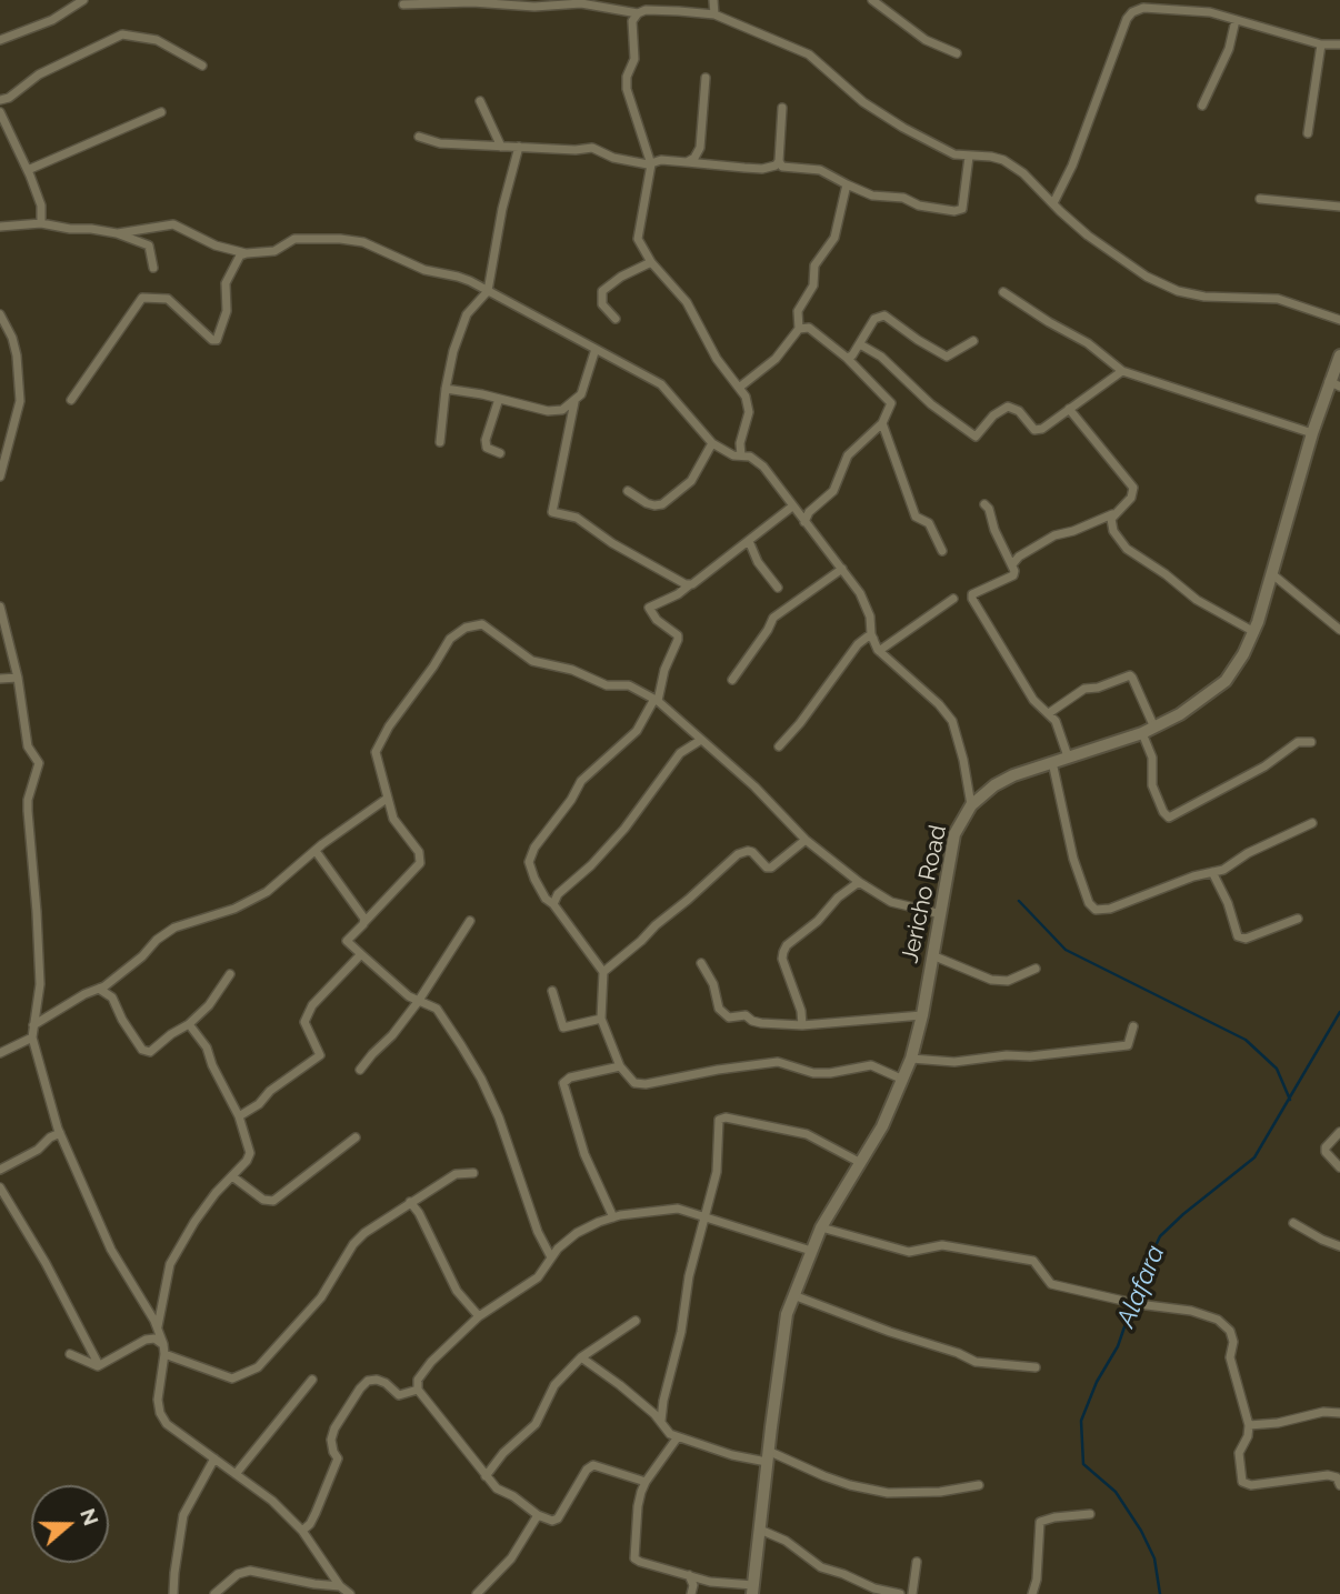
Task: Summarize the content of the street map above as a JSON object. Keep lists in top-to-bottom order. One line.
{"streets":{"street":["Jericho Road"]},"water":["Alafara"],"north":"right"}
